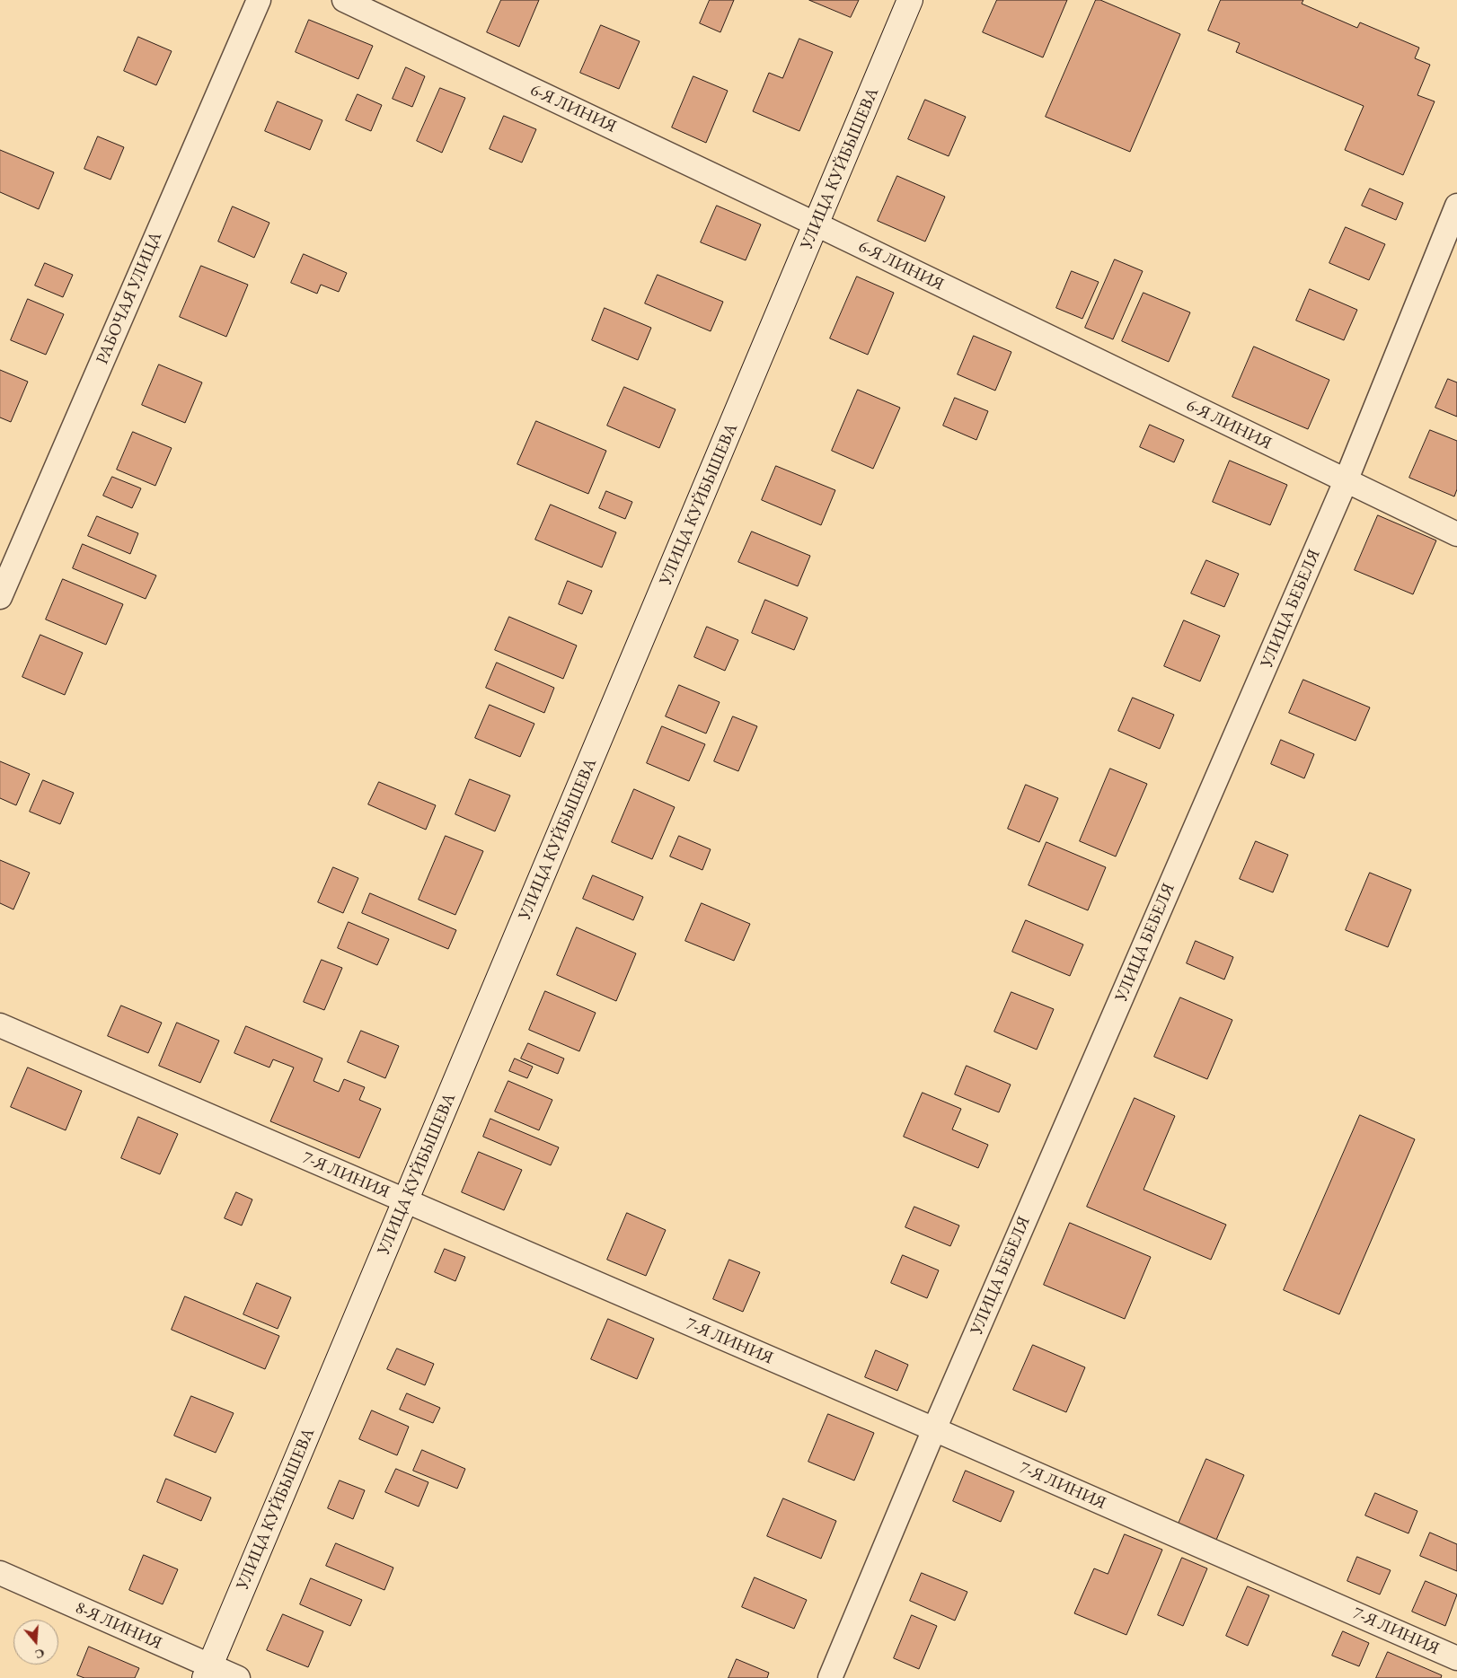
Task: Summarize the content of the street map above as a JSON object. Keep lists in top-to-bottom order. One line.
{"streets":{"street":["6-Я ЛИНИЯ","УЛИЦА КУЙБЫШЕВА","РАБОЧАЯ УЛИЦА","УЛИЦА БЕБЕЛЯ","7-Я ЛИНИЯ","8-Я ЛИНИЯ"]},"crossings":[["6-Я ЛИНИЯ","УЛИЦА КУЙБЫШЕВА"],["6-Я ЛИНИЯ","УЛИЦА БЕБЕЛЯ"],["УЛИЦА КУЙБЫШЕВА","7-Я ЛИНИЯ"],["УЛИЦА КУЙБЫШЕВА","8-Я ЛИНИЯ"],["УЛИЦА БЕБЕЛЯ","7-Я ЛИНИЯ"]],"north":"bottom"}
